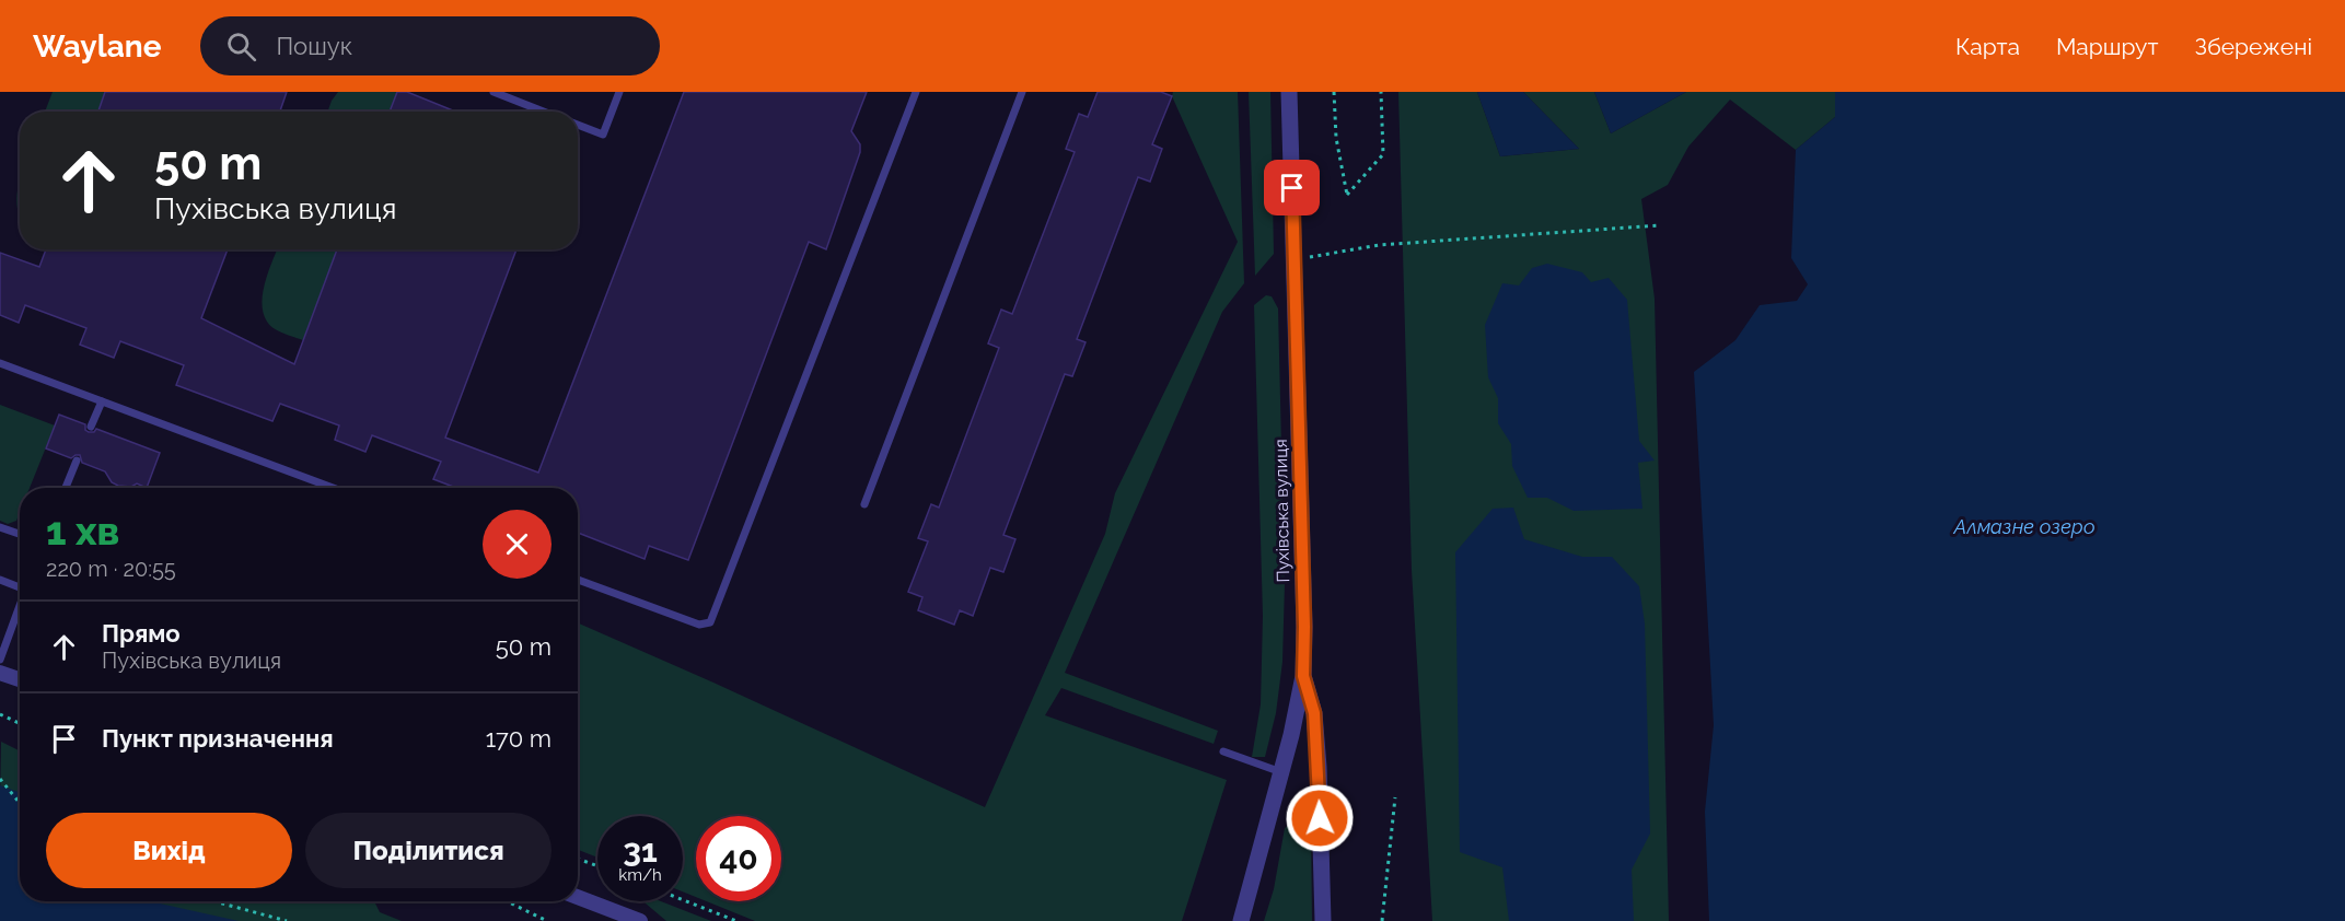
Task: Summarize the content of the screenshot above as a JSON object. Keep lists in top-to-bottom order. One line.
{"streets":{"street":["Пухівська вулиця"]},"water":["Алмазне озеро"],"page":{"header":"Waylane","search":"Пошук","nav":["Карта","Маршрут","Збережені"],"turn":["50 m","Пухівська вулиця"],"heading":["1 хв","220 m · 20:55"],"list":[{"name":"Прямо","note":"Пухівська вулиця","value":"50 m"},{"name":"Пункт призначення","value":"170 m"}],"buttons":["Вихід","Поділитися"],"speed":"31 km/h","limit":"40"}}
